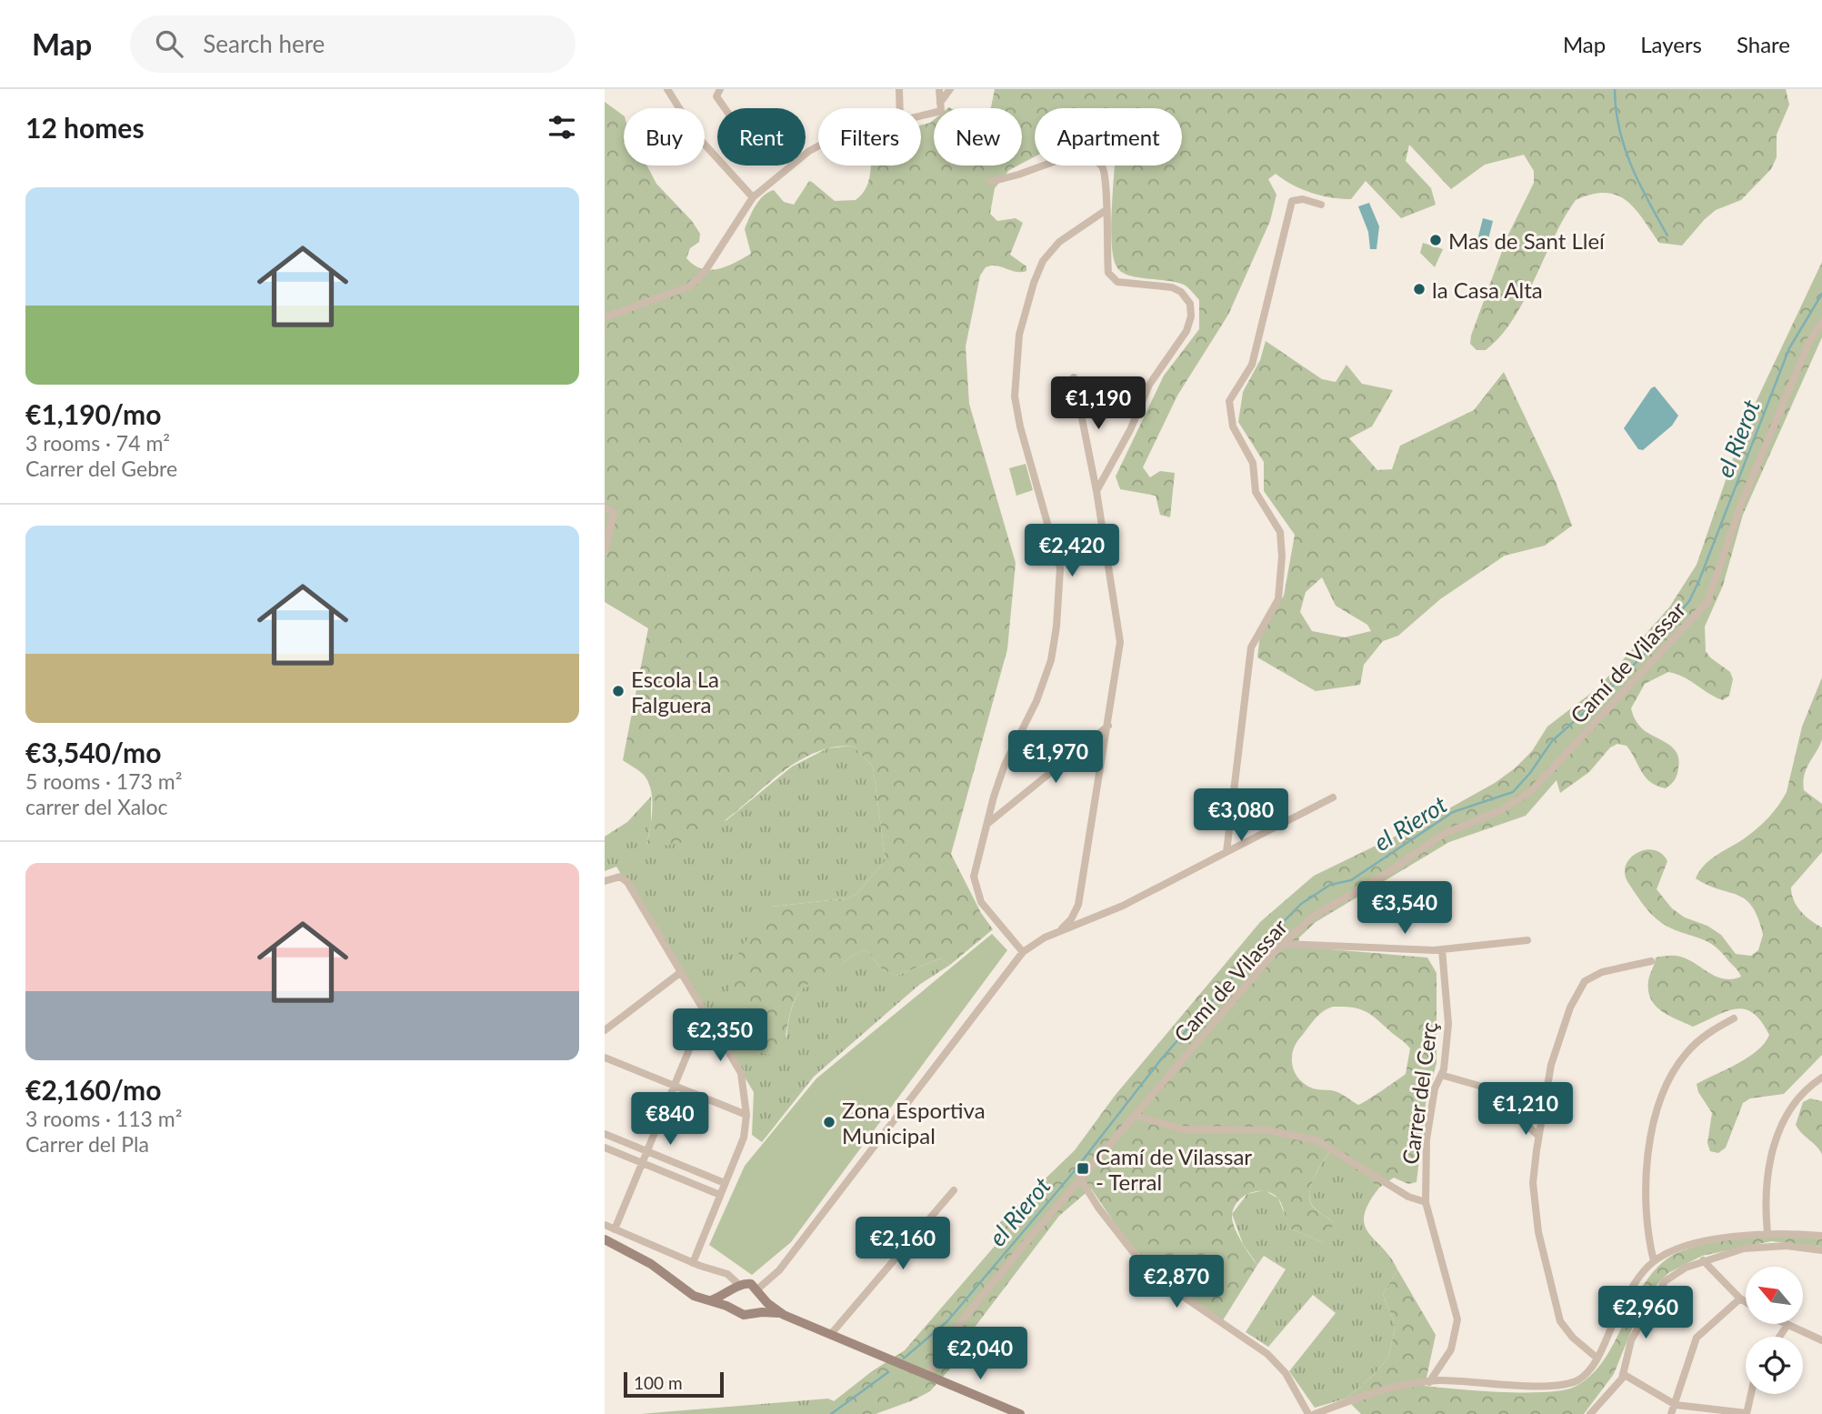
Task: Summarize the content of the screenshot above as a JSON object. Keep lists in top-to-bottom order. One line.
{"streets":{"street":["Camí de Vilassar","Carrer del Cerç"]},"water":["el Rierot"],"places":{"other":["Mas de Sant Lleí","la Casa Alta","Escola La Falguera","Zona Esportiva Municipal"],"transit":["Camí de Vilassar - Terral"]},"scale_bar":"100 m","north":"top left","page":{"header":"Map","search":"Search here","nav":["Map","Layers","Share"],"heading":"12 homes","chip":["Buy","Rent","Filters","New","Apartment"],"list":[{"name":"€1,190/mo","note":"3 rooms · 74 m² · Carrer del Gebre"},{"name":"€3,540/mo","note":"5 rooms · 173 m² · carrer del Xaloc"},{"name":"€2,160/mo","note":"3 rooms · 113 m² · Carrer del Pla"}],"price":["€1,190","€2,420","€1,970","€3,080","€3,540","€2,350","€1,210","€840","€2,160","€2,870","€2,960","€2,040"],"scale":"100 m"}}
